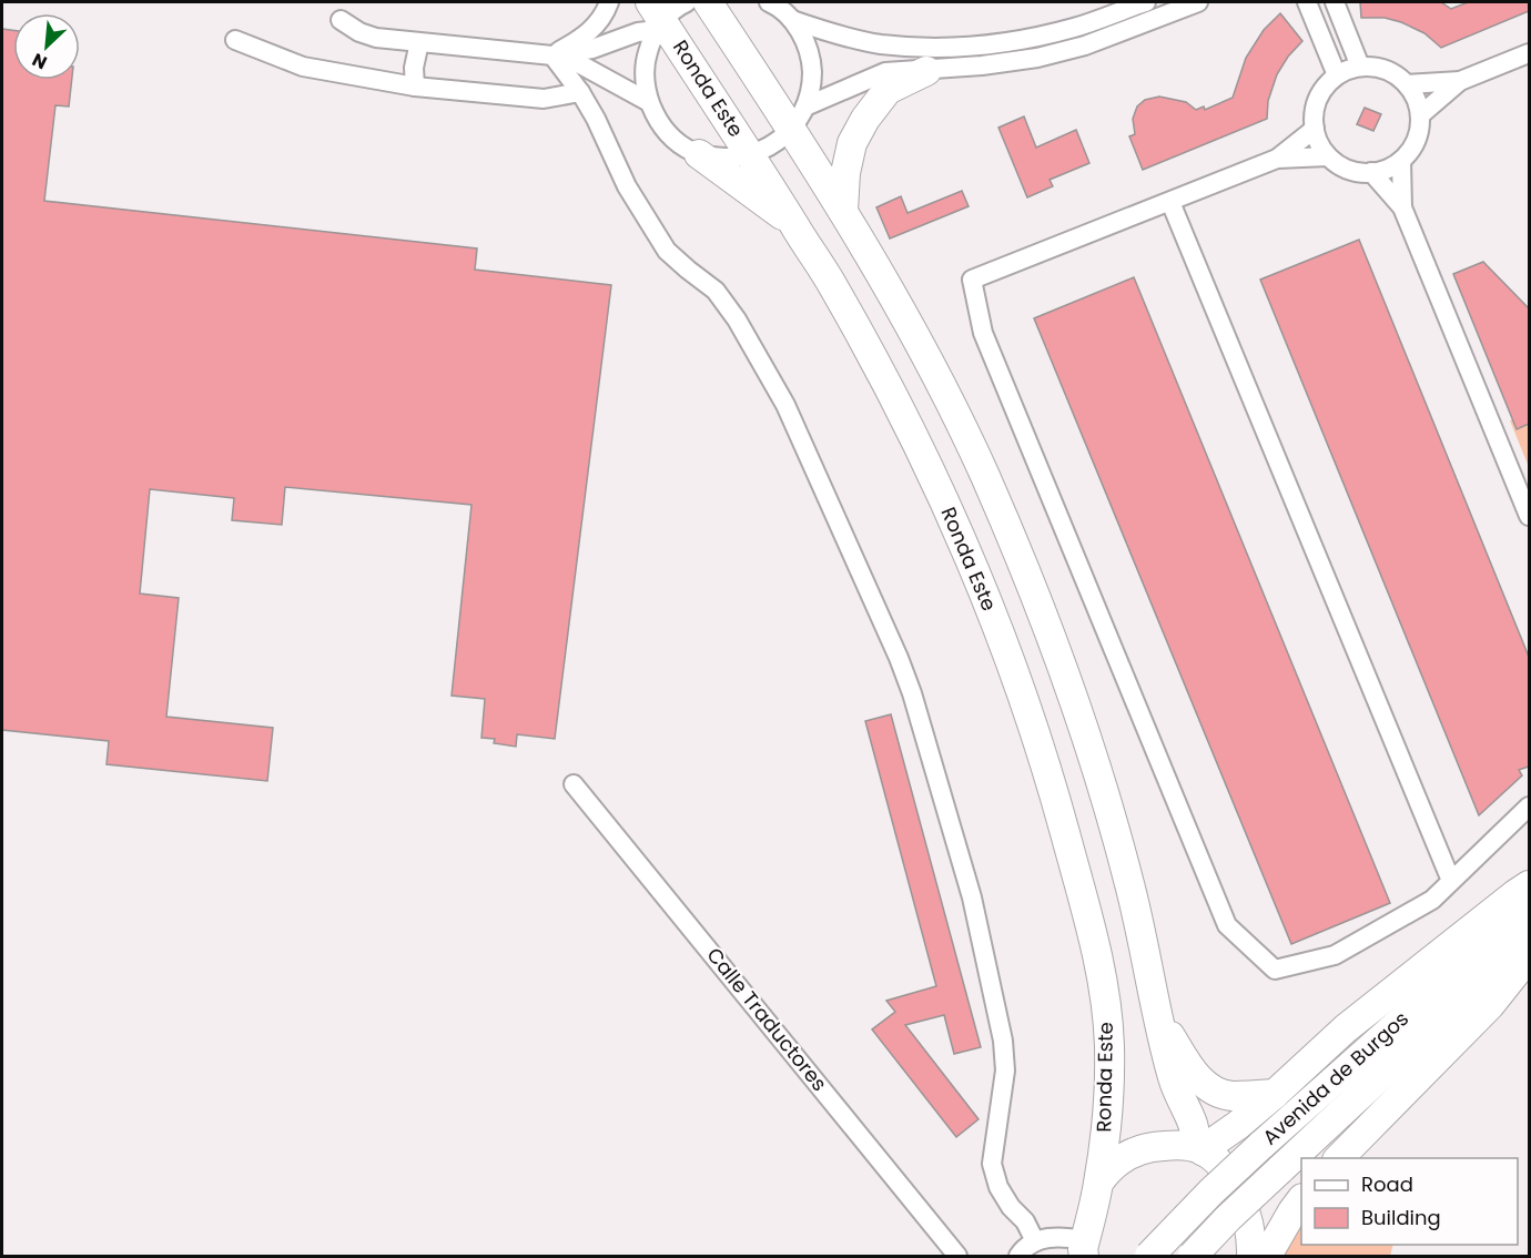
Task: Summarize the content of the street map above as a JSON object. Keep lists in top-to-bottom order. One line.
{"streets":{"highway":["Ronda Este","Avenida de Burgos"],"street":["Calle Traductores"]},"legend":["Road","Building"],"north":"bottom left"}
